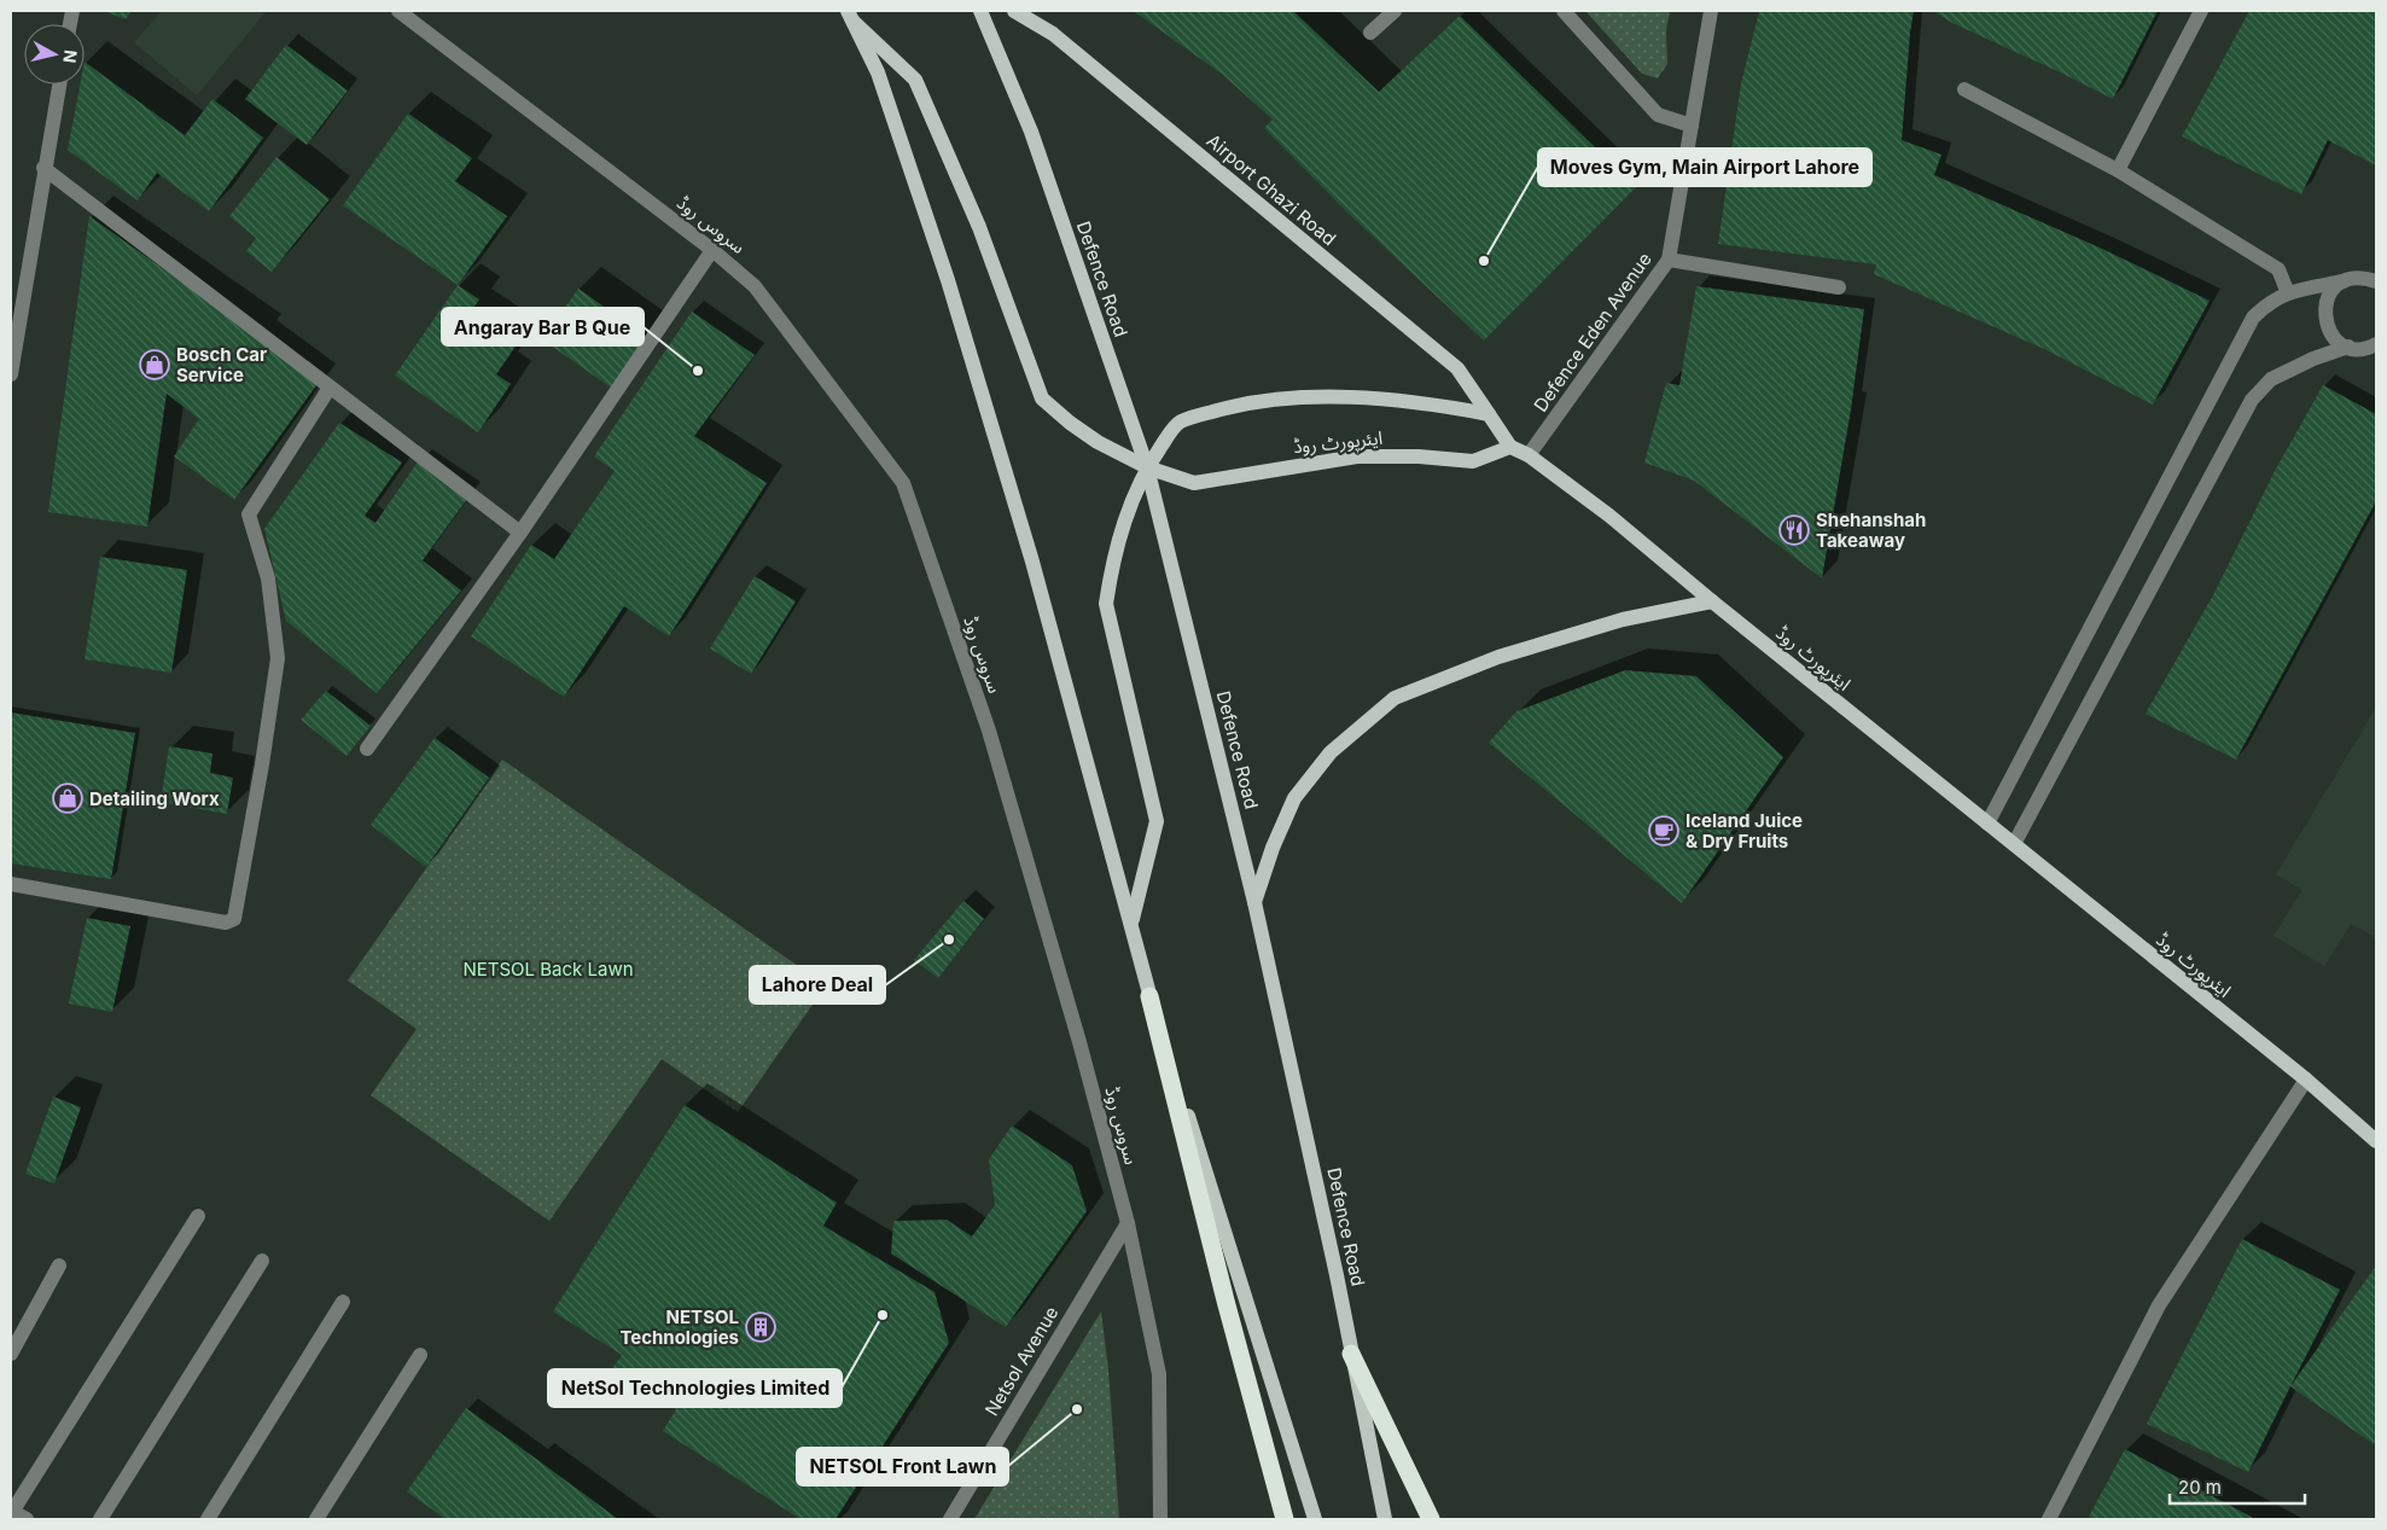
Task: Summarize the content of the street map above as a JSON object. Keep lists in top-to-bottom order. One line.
{"streets":{"main road":["Airport Ghazi Road","Defence Road","ایئرپورٹ روڈ"],"street":["سروس روڈ","Defence Eden Avenue","Netsol Avenue"]},"crossings":[["Airport Ghazi Road","ایئرپورٹ روڈ"],["سروس روڈ","Netsol Avenue"],["Defence Road","ایئرپورٹ روڈ"],["Defence Eden Avenue","ایئرپورٹ روڈ"]],"parks":["NETSOL Back Lawn"],"places":{"other":["Moves Gym, Main Airport Lahore","Angaray Bar B Que","Lahore Deal","NetSol Technologies Limited","NETSOL Front Lawn"],"shop":["Bosch Car Service","Detailing Worx"],"restaurant":["Shehanshah Takeaway"],"cafe":["Iceland Juice & Dry Fruits"],"building":["NETSOL Technologies"]},"scale_bar":"20 m","north":"right"}
